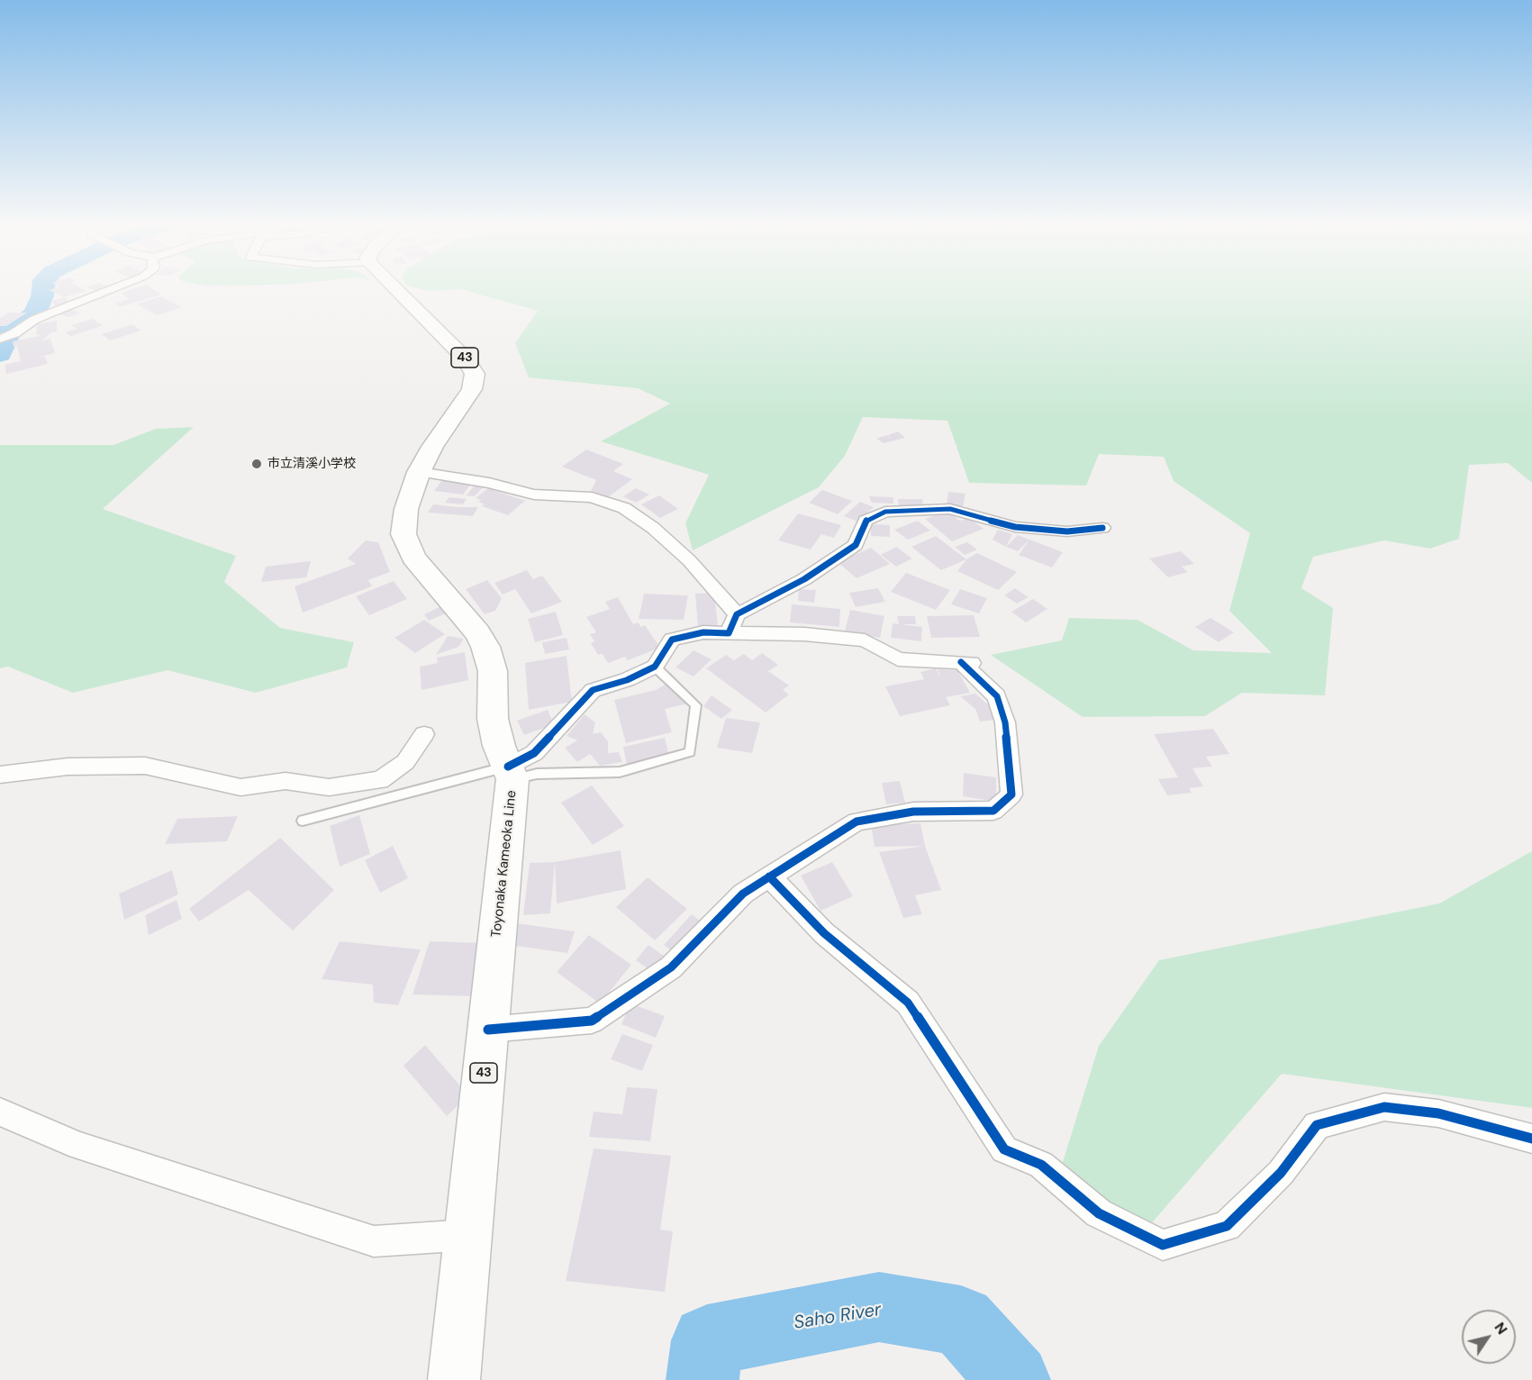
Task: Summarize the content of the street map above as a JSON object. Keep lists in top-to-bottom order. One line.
{"streets":{"main road":["43","Toyonaka Kameoka Line"]},"water":["Saho River"],"places":["市立清溪小学校"],"north":"top right"}
